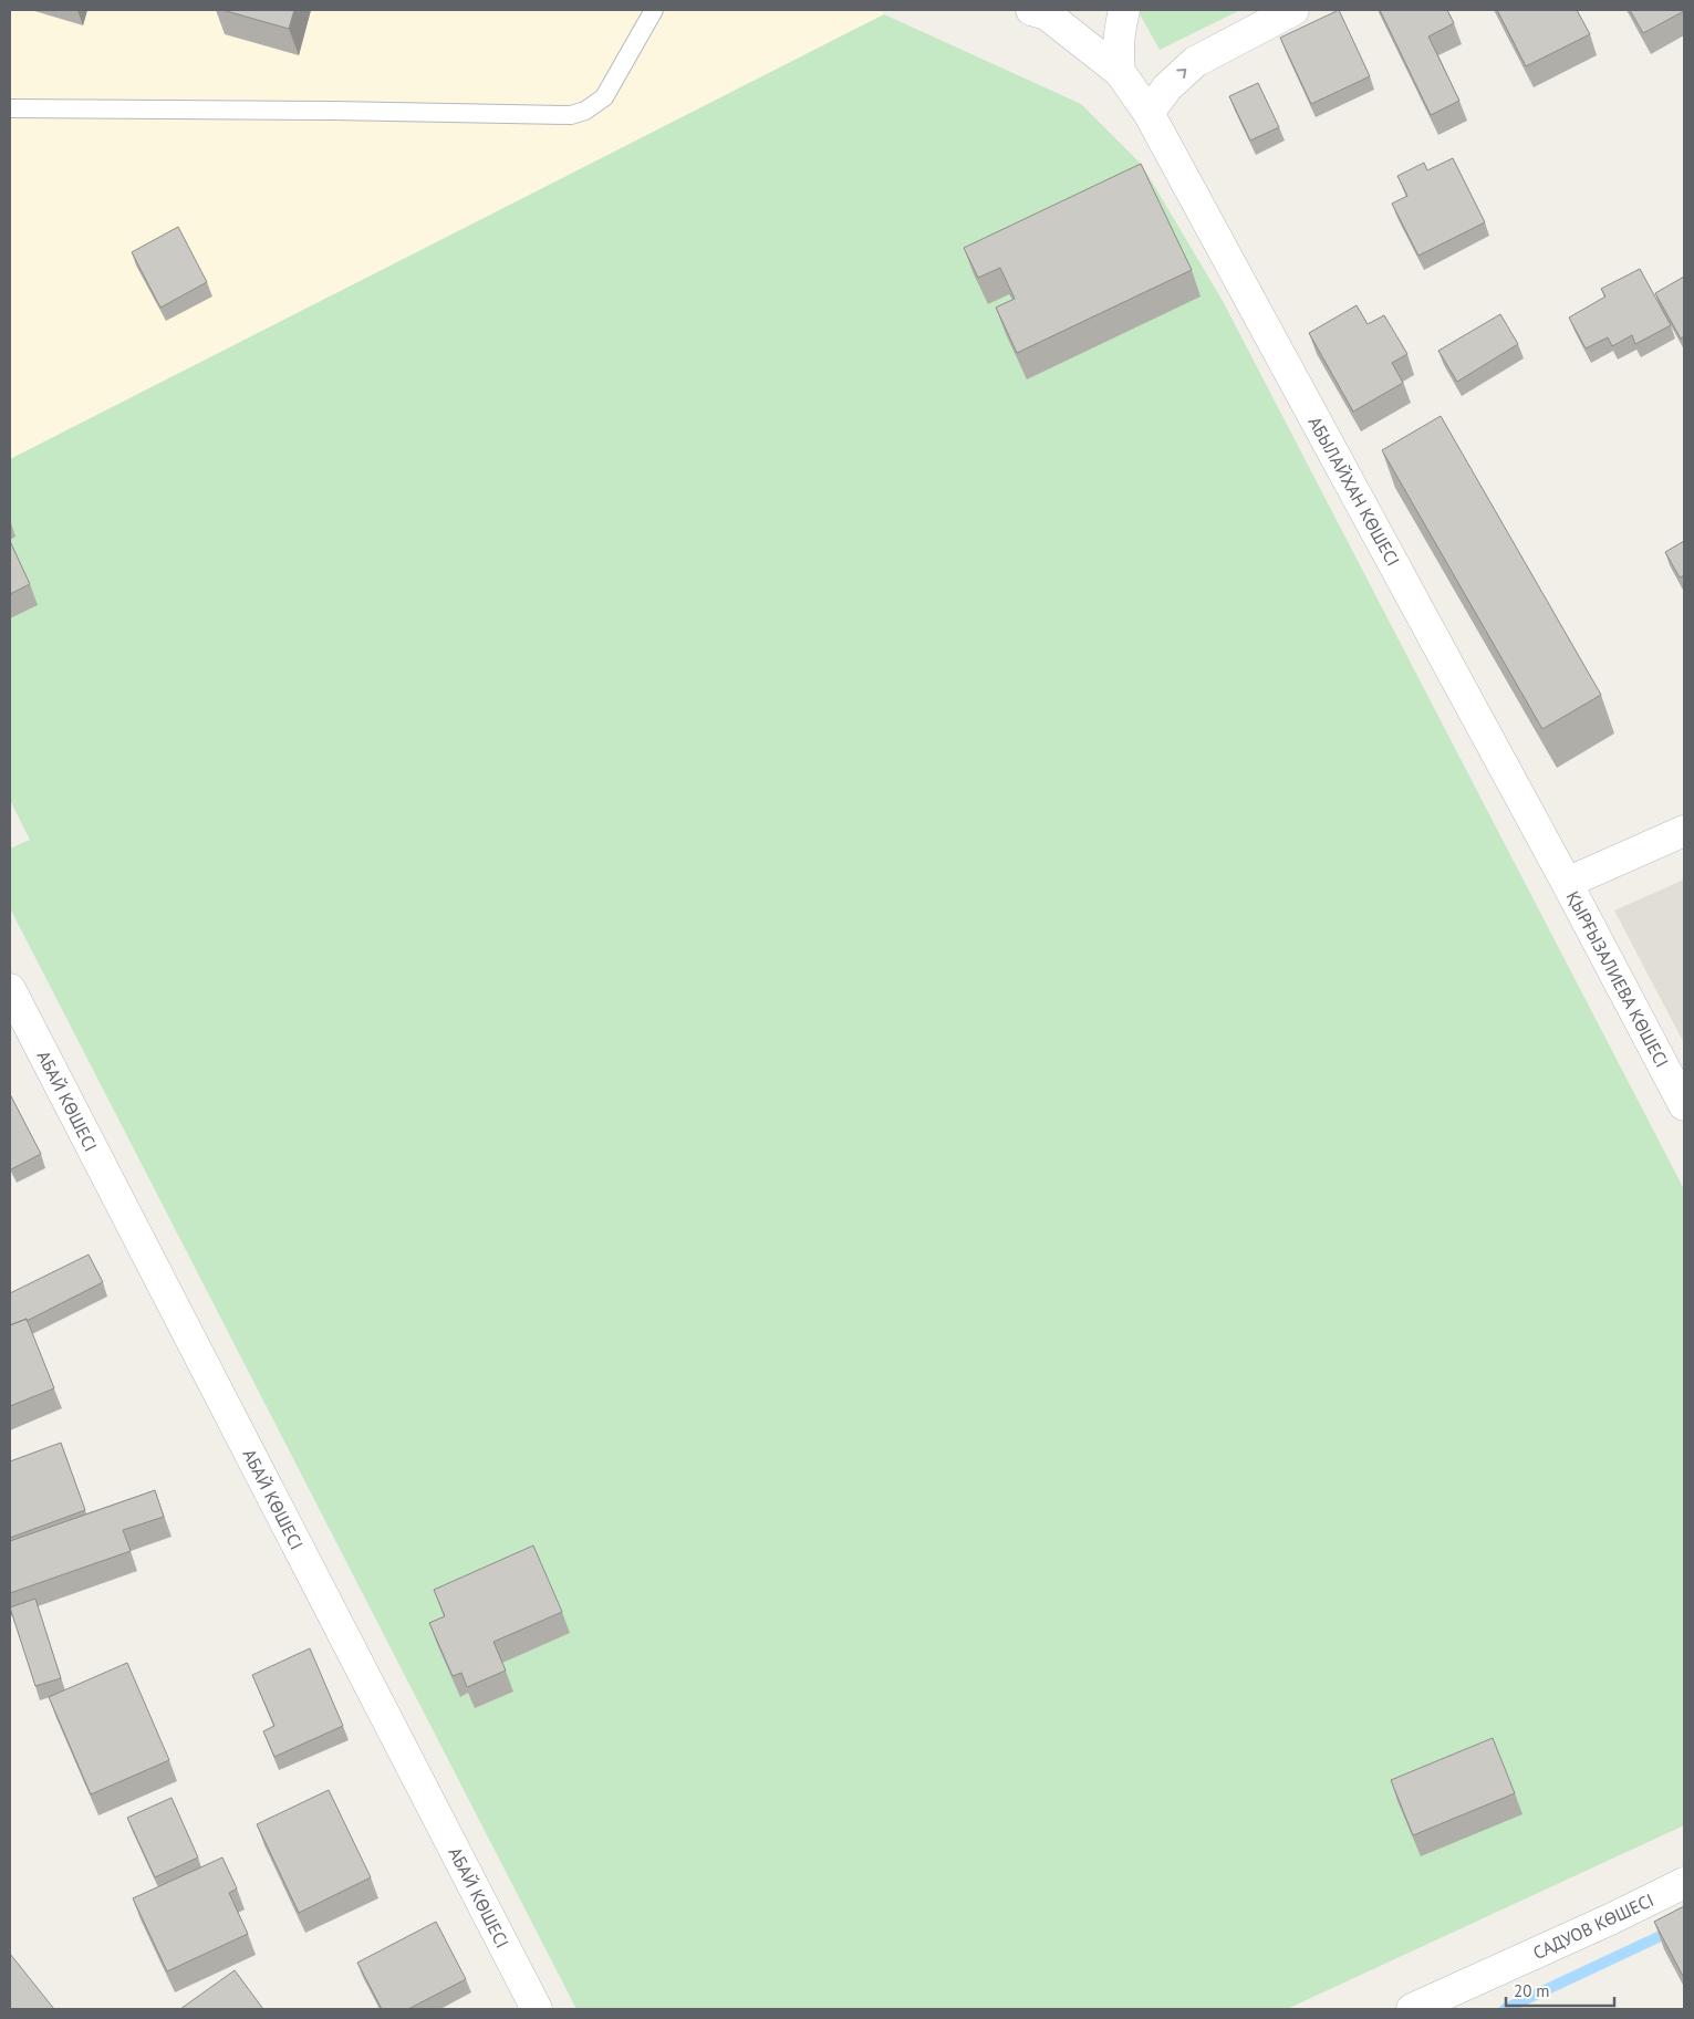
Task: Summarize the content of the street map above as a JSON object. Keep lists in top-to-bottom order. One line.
{"streets":{"street":["АБЫЛАЙХАН КӨШЕСІ","ҚЫРҒЫЗАЛИЕВА КӨШЕСІ","АБАЙ КӨШЕСІ","САДУОВ КӨШЕСІ"]},"crossings":[["АБЫЛАЙХАН КӨШЕСІ","ҚЫРҒЫЗАЛИЕВА КӨШЕСІ"]],"scale_bar":"20 m"}
